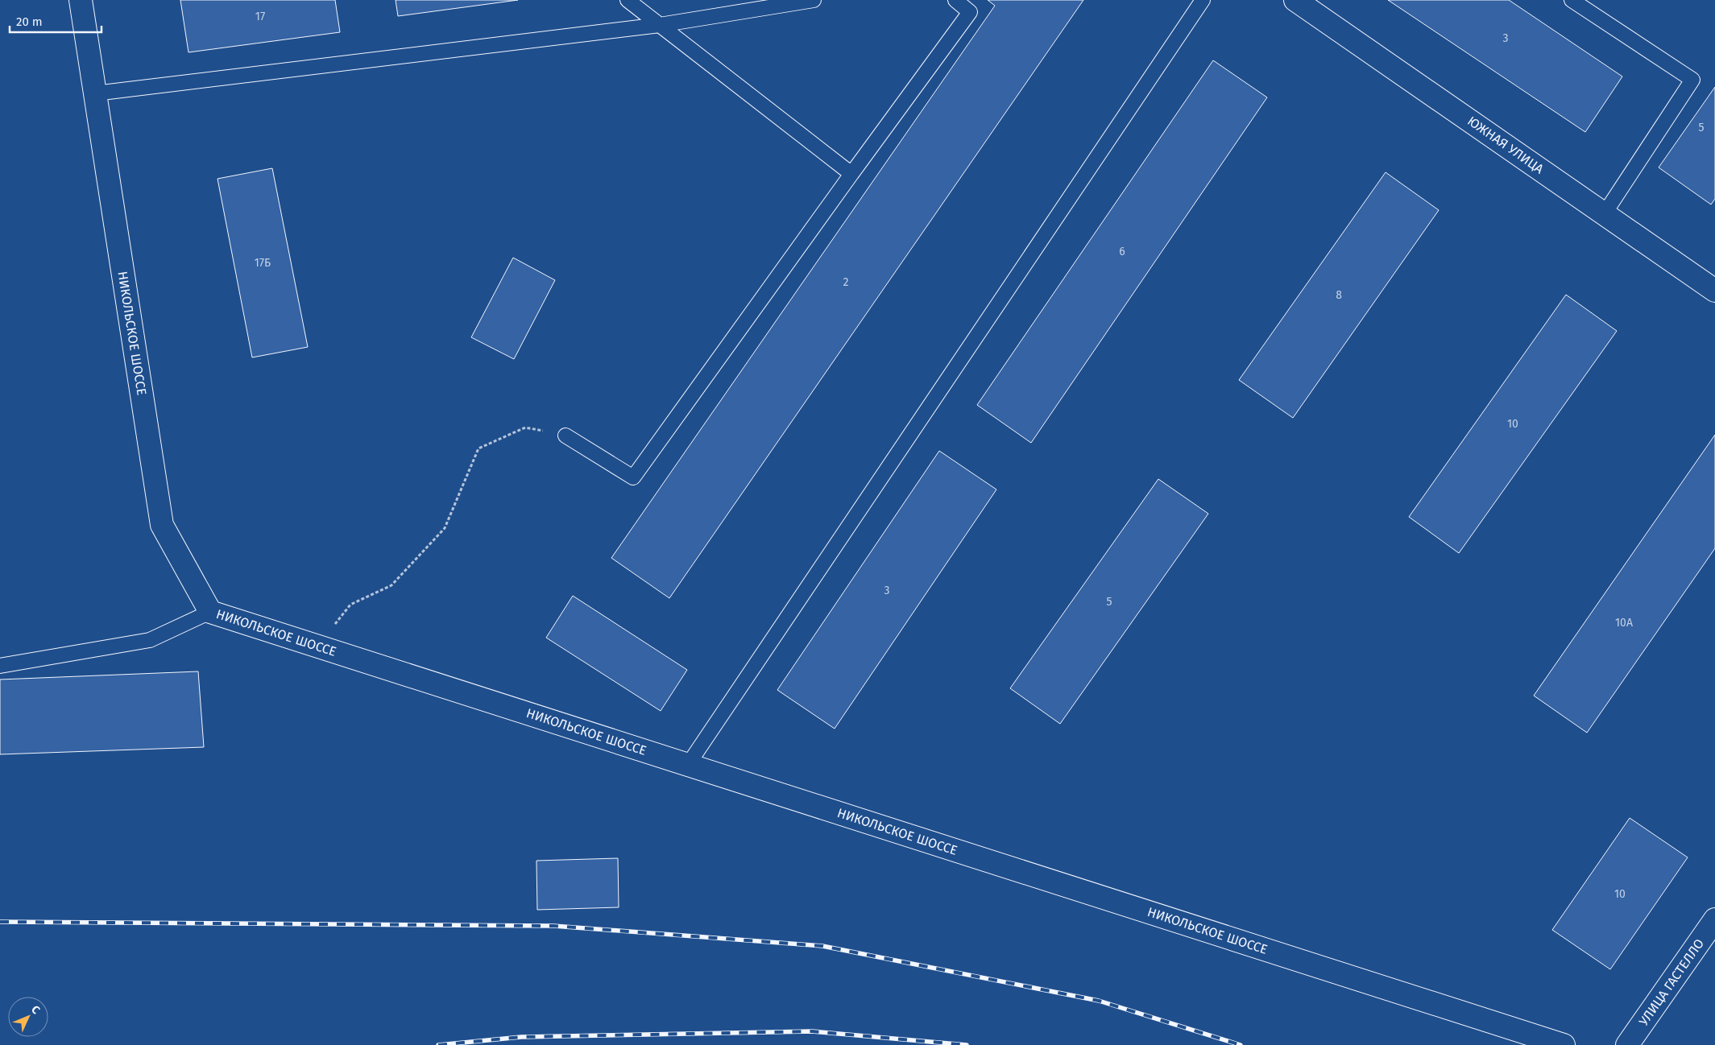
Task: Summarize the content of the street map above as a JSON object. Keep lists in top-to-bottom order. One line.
{"streets":{"street":["ЮЖНАЯ УЛИЦА","НИКОЛЬСКОЕ ШОССЕ","УЛИЦА ГАСТЕЛЛО"]},"house_numbers":["17","3","5","6","17Б","2","8","10","3","5","10А","10"],"scale_bar":"20 m","north":"top right"}
